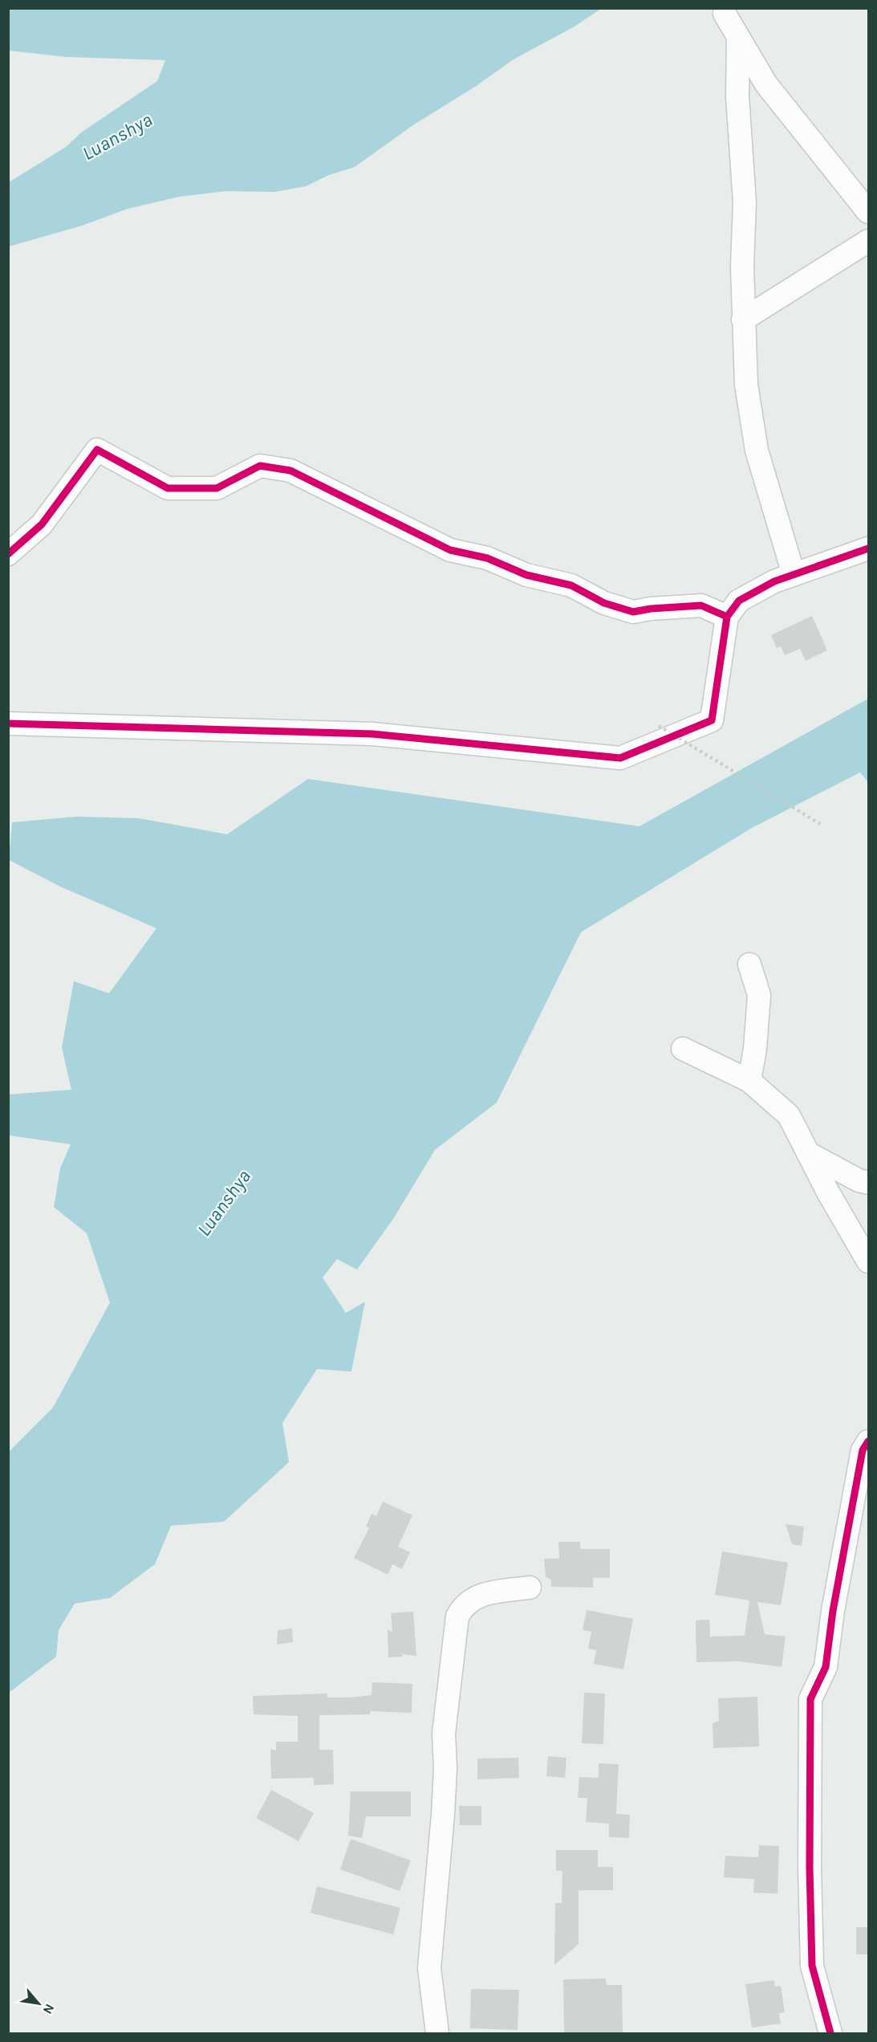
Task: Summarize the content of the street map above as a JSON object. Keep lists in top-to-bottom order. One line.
{"water":["Luanshya"],"north":"bottom right"}
